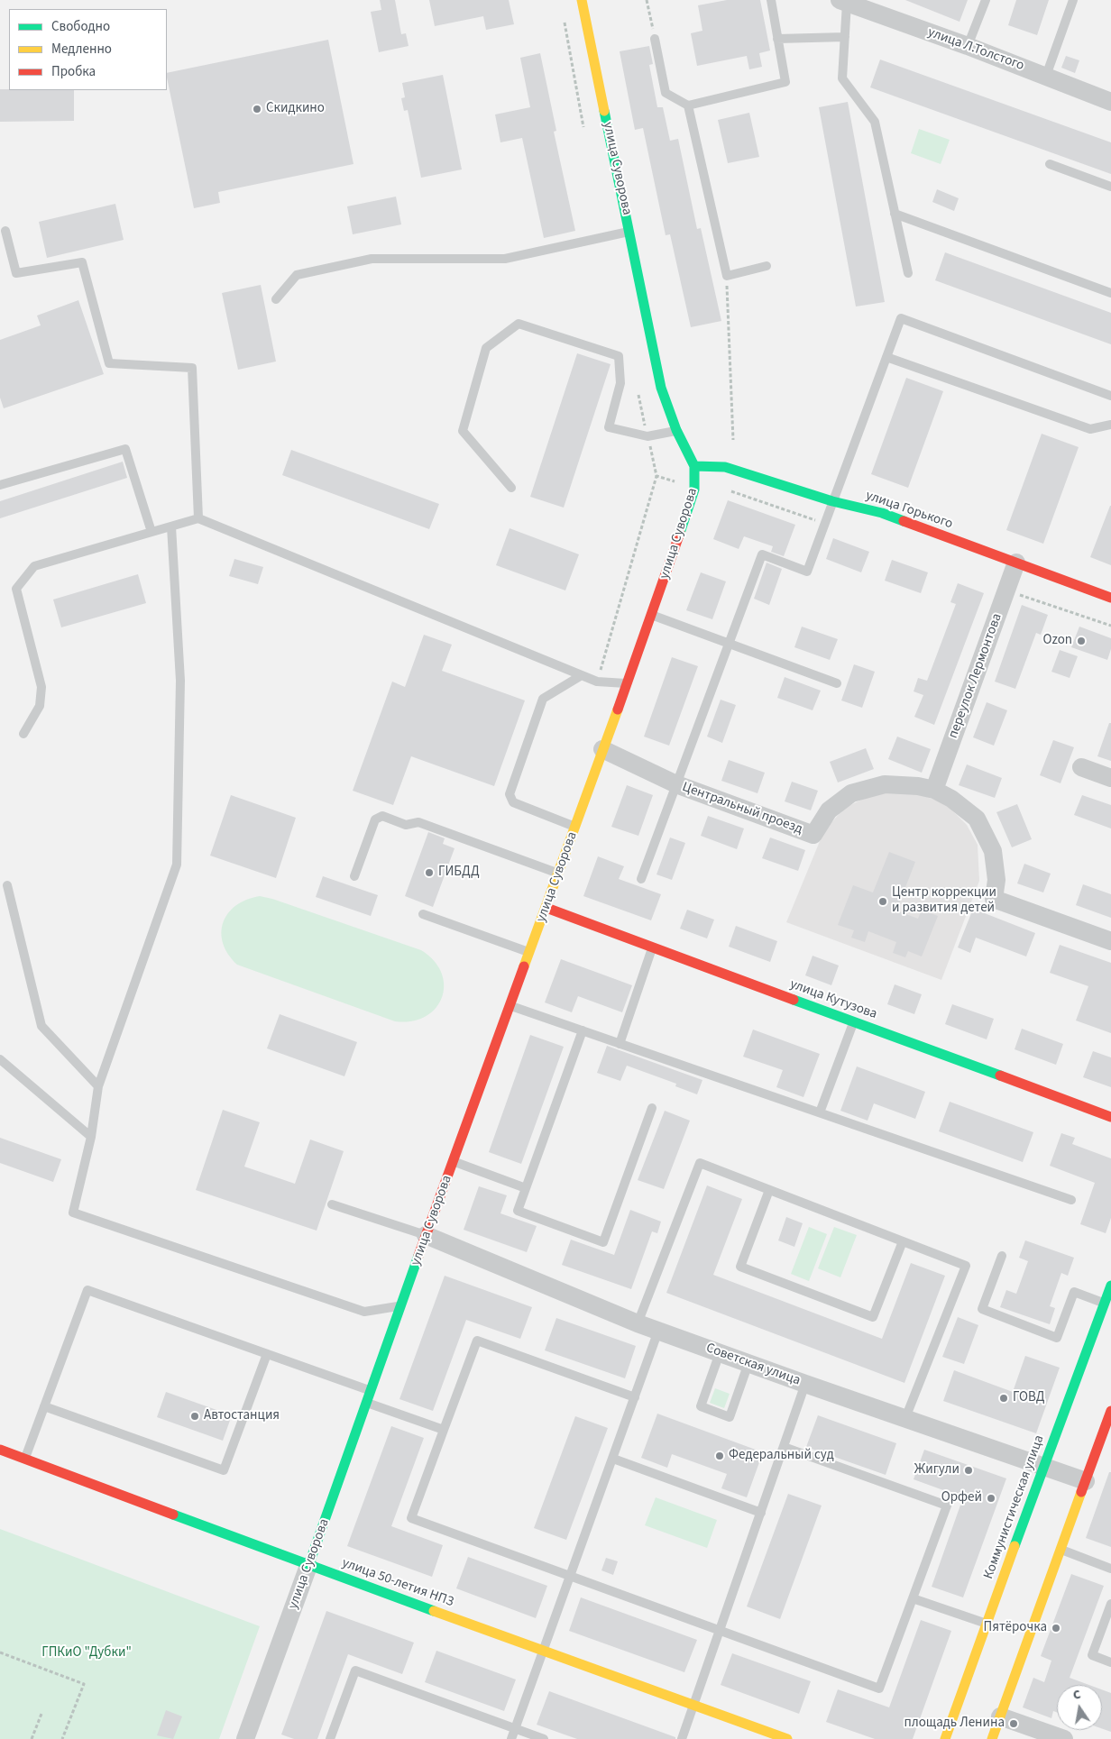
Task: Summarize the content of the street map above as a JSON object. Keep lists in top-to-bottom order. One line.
{"streets":{"main road":["улица Суворова","улица Горького","улица Кутузова","Коммунистическая улица","улица 50-летия НПЗ"],"street":["улица Л.Толстого","переулок Лермонтова","Центральный проезд","Советская улица"]},"crossings":[["улица Суворова","улица Горького"],["улица Суворова","Центральный проезд"],["улица Суворова","улица Кутузова"],["улица Суворова","Советская улица"],["улица Суворова","улица 50-летия НПЗ"],["улица Горького","переулок Лермонтова"],["переулок Лермонтова","Центральный проезд"],["Советская улица","Коммунистическая улица"]],"parks":["ГПКиО \"Дубки\""],"places":["Скидкино","Ozon","ГИБДД","Центр коррекции и развития детей","ГОВД","Автостанция","Федеральный суд","Жигули","Орфей","Пятёрочка","площадь Ленина"],"legend":["Свободно","Медленно","Пробка"],"north":"top"}
